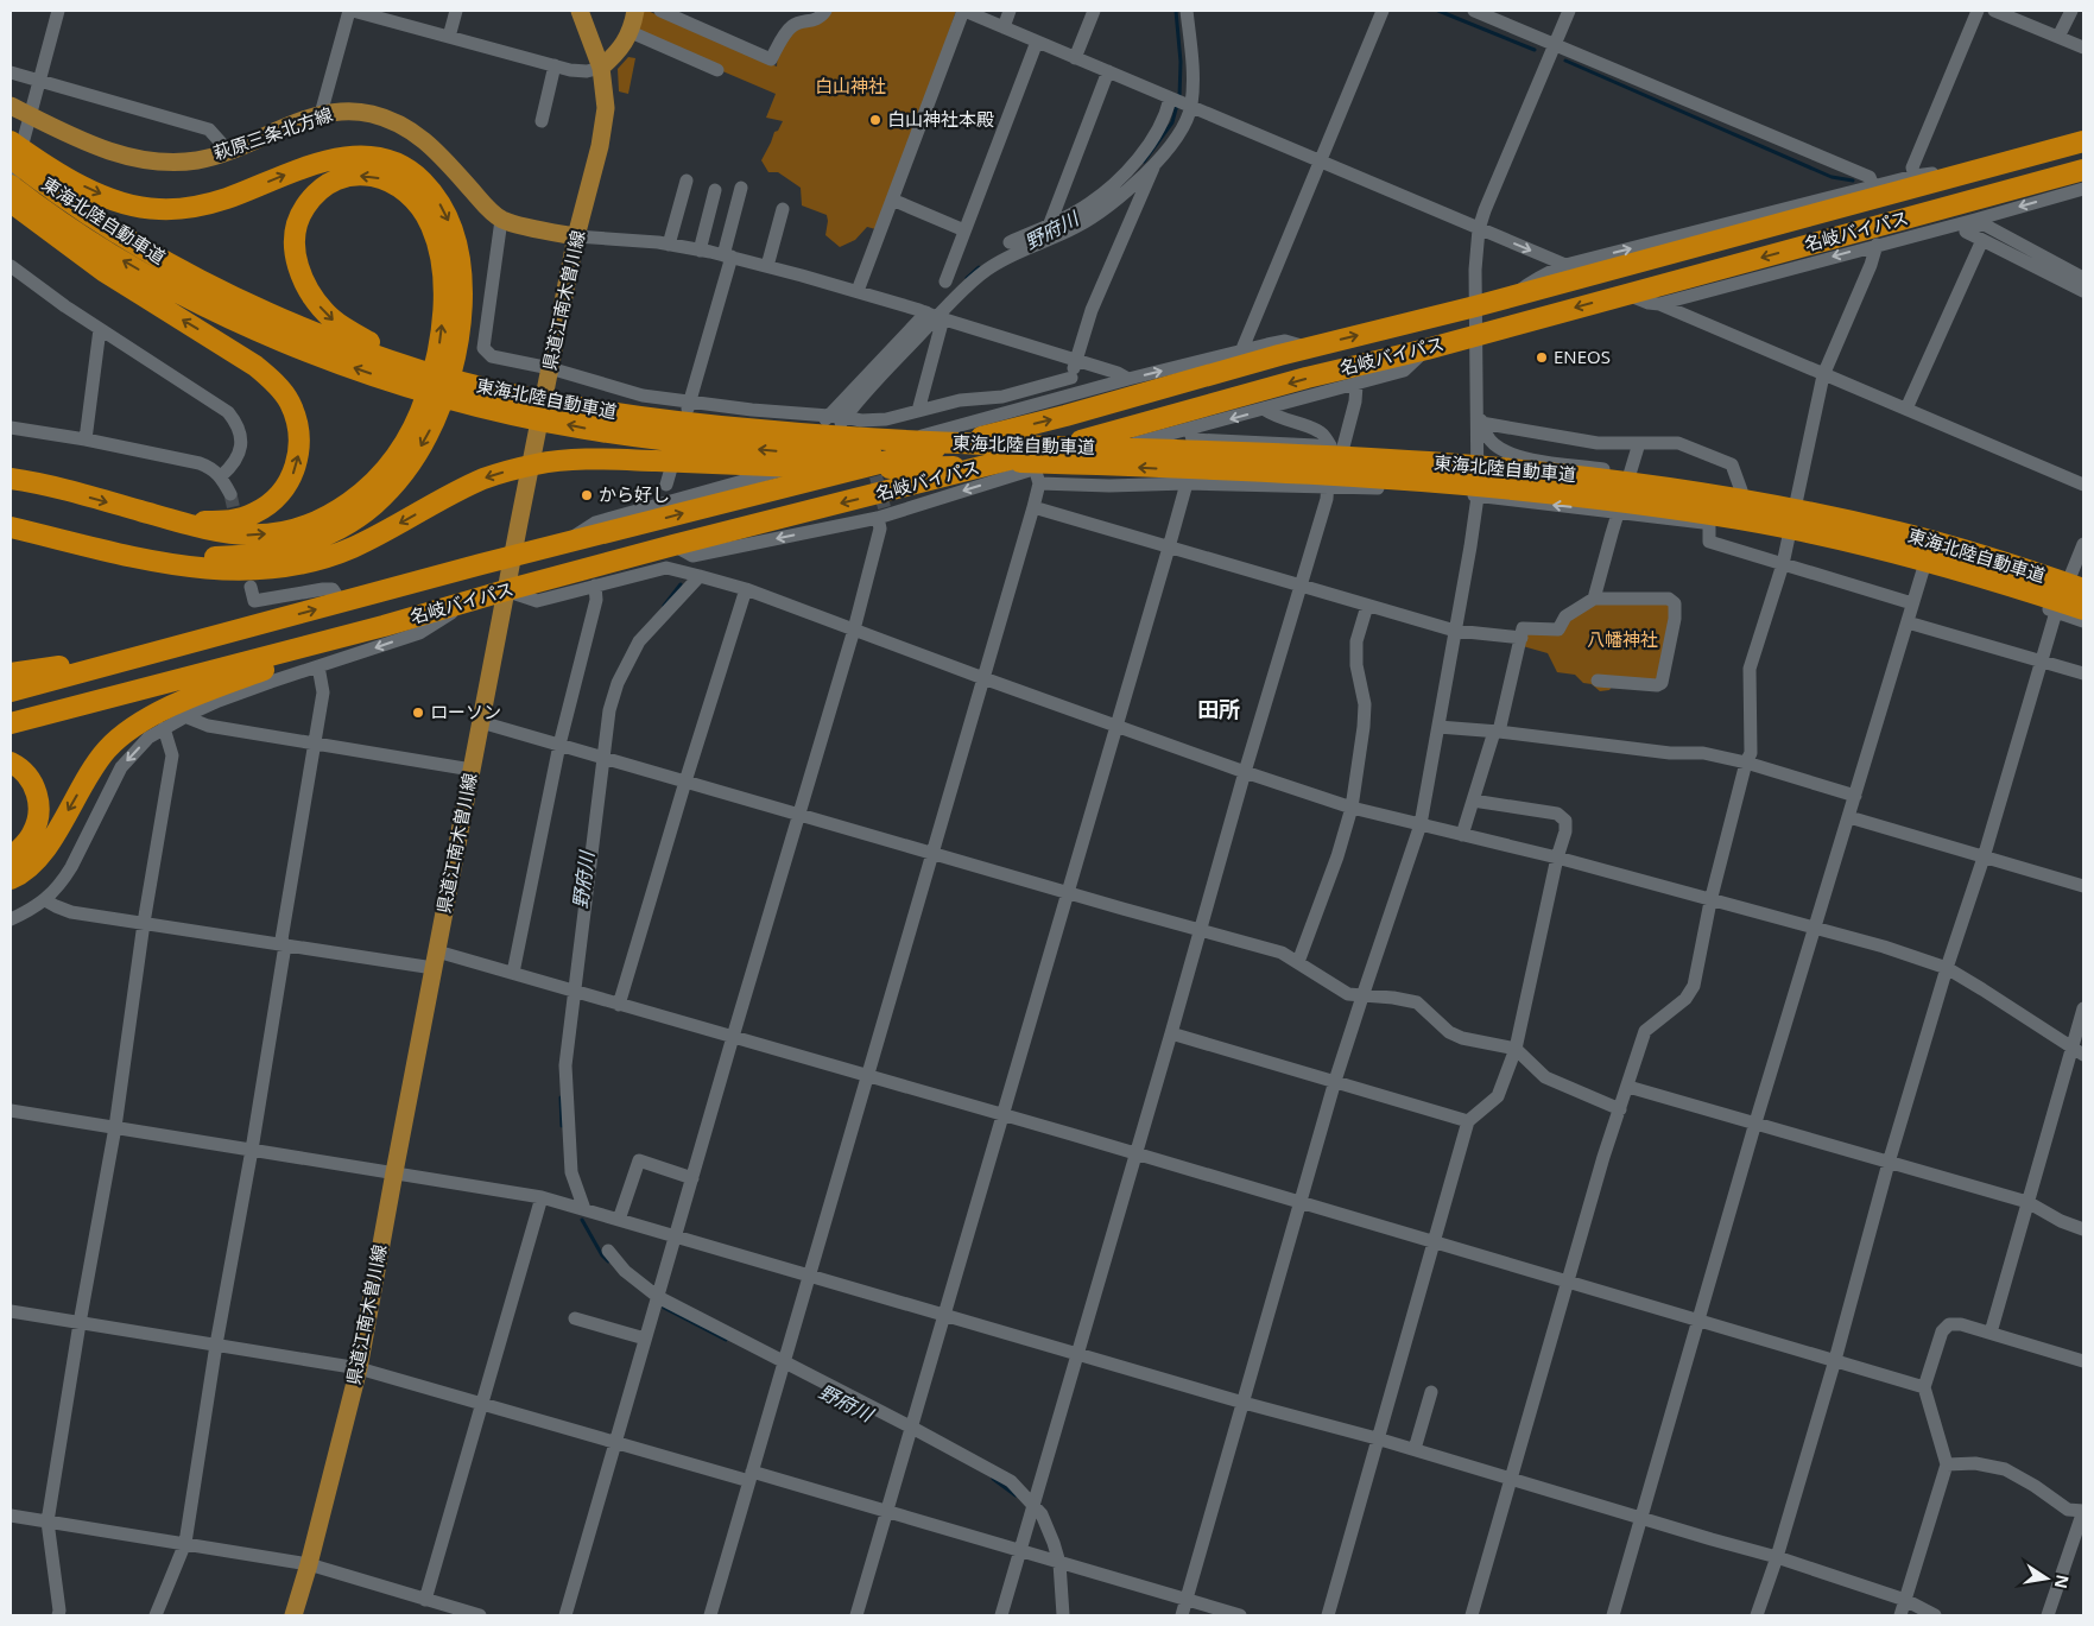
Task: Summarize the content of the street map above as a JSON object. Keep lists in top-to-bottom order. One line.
{"streets":{"highway":["東海北陸自動車道","名岐バイパス"],"main road":["萩原三条北方線","県道江南木曽川線"]},"crossings":[["萩原三条北方線","県道江南木曽川線"],["名岐バイパス","県道江南木曽川線"]],"districts":["田所"],"water":["野府川"],"parks":["白山神社","八幡神社"],"places":["白山神社本殿","ENEOS","から好し","ローソン"],"north":"right"}
